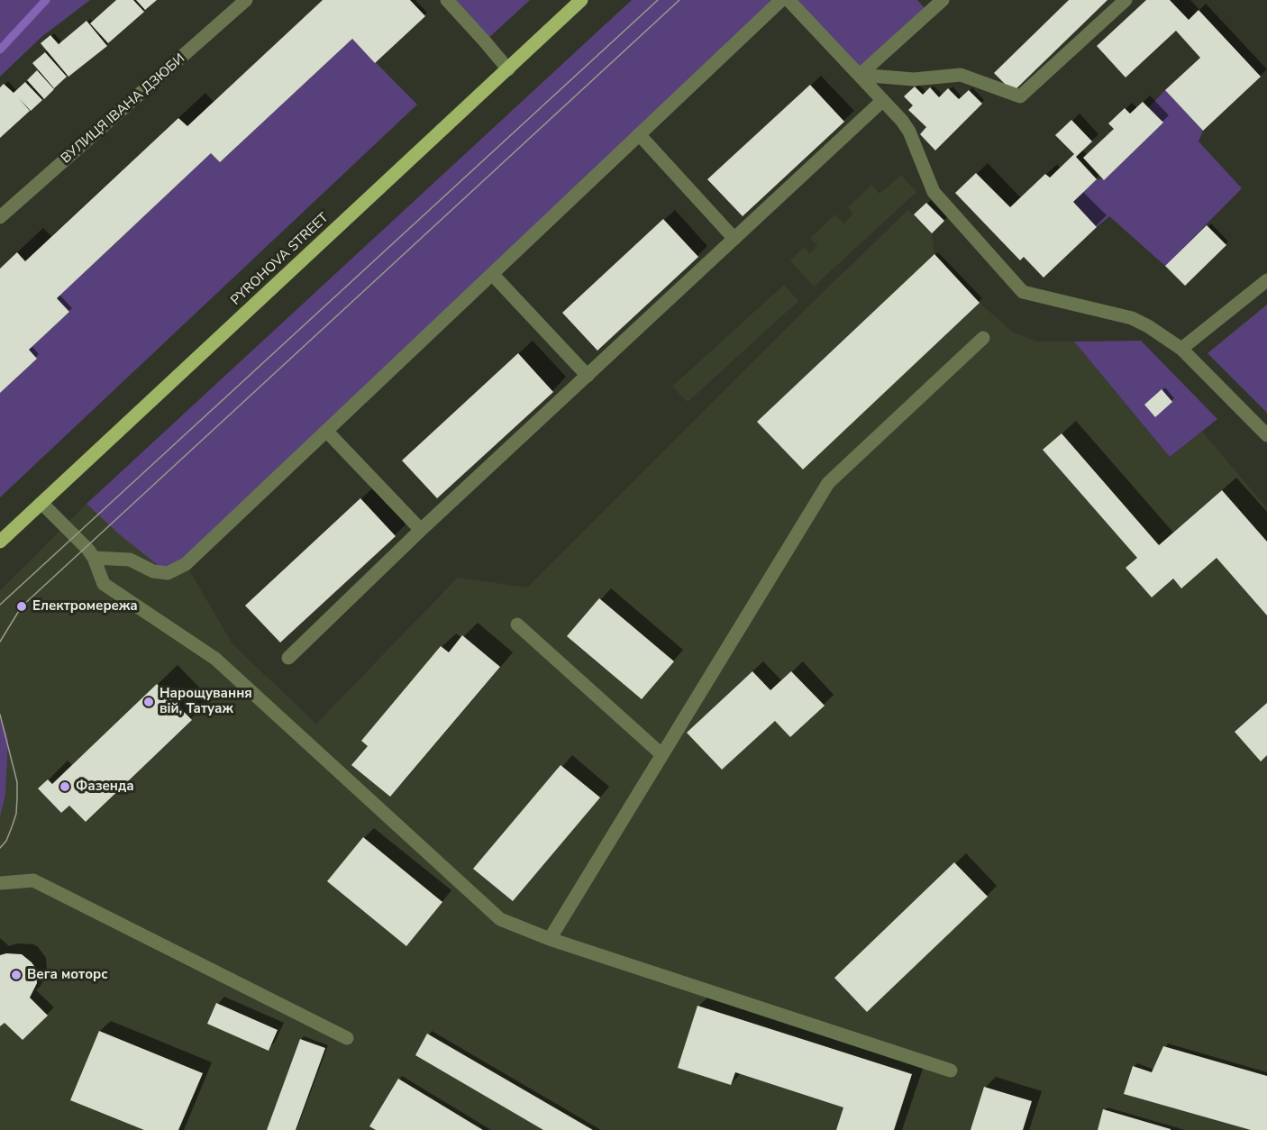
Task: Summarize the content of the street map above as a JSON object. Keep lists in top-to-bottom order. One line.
{"streets":{"main road":["PYROHOVA STREET"],"street":["ВУЛИЦЯ ІВАНА ДЗЮБИ"]},"places":["Електромережа","Нарощування вій, Татуаж","Фазенда","Вега моторс"]}
